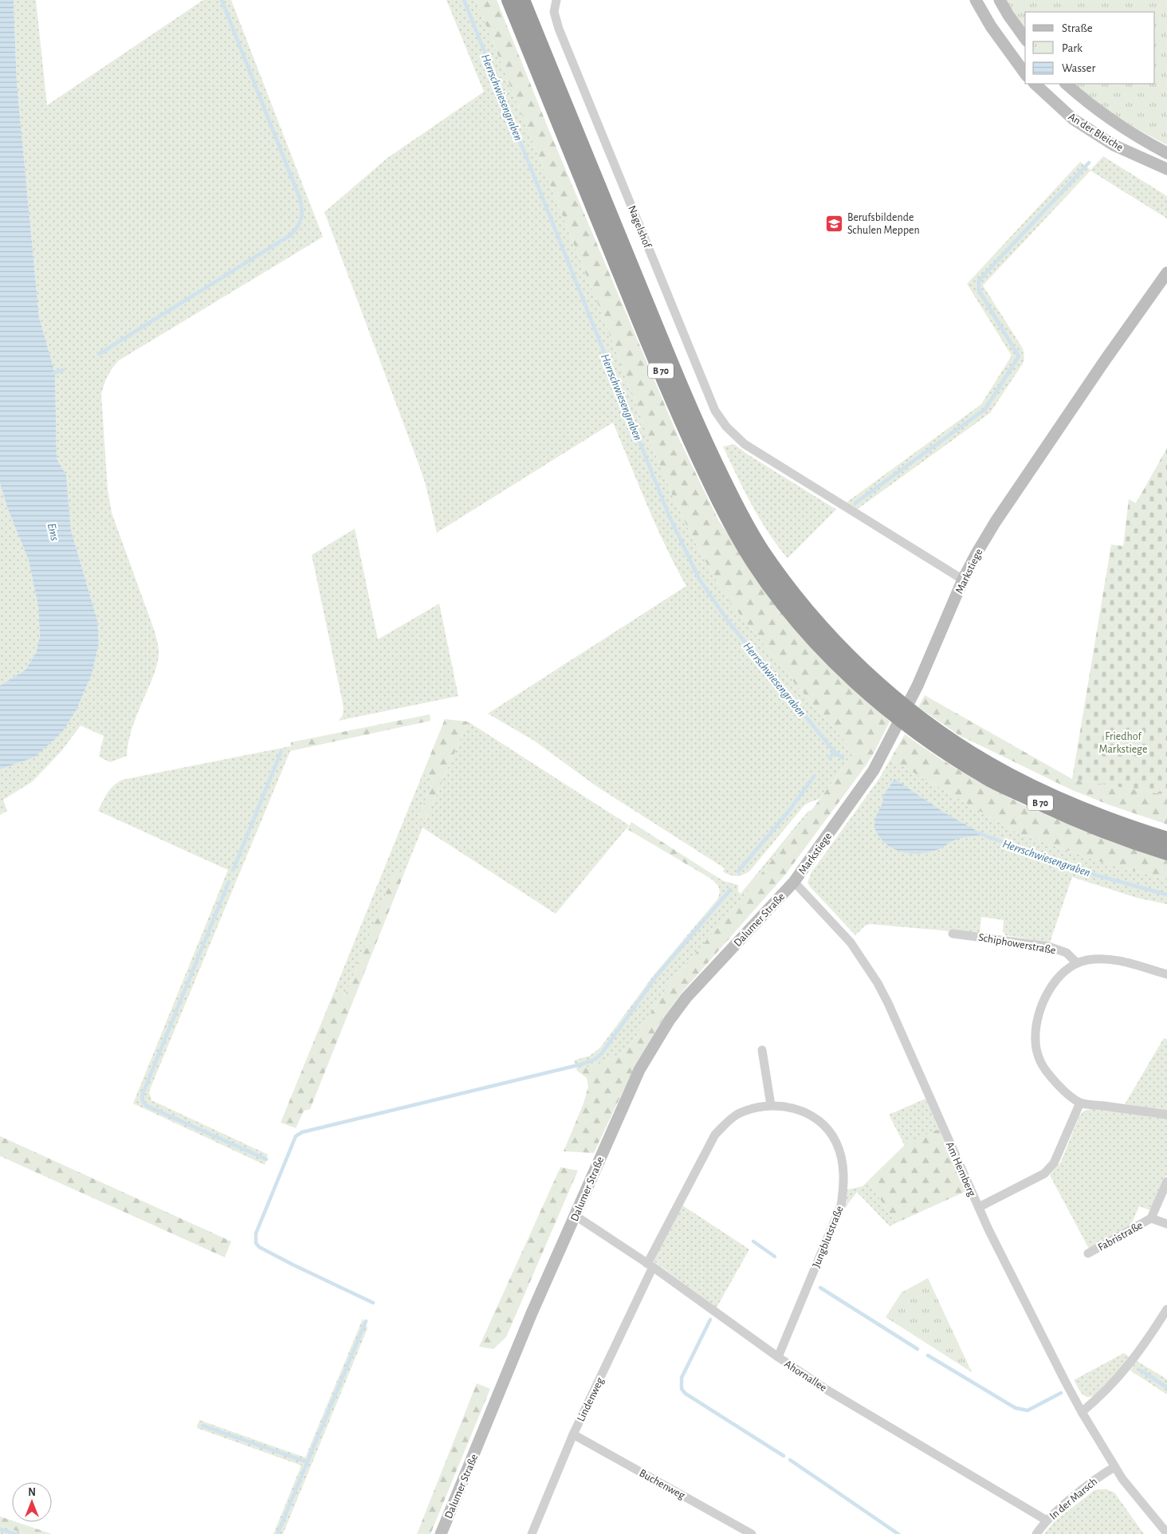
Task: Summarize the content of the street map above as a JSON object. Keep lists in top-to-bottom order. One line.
{"streets":{"highway":["B 70"],"street":["An der Bleiche","Nagelshof","Markstiege","Dalumer Straße","Schiphowerstraße","Am Hemberg","Fabristraße","Jungblutstraße","Ahornallee","Lindenweg","Buchenweg","In der Marsch"]},"crossings":[["Nagelshof","Markstiege"],["Markstiege","Dalumer Straße"],["Markstiege","Am Hemberg"],["Dalumer Straße","Am Hemberg"],["Dalumer Straße","Ahornallee"],["Am Hemberg","In der Marsch"],["Jungblutstraße","Ahornallee"],["Jungblutstraße","Lindenweg"],["Ahornallee","Lindenweg"],["Ahornallee","In der Marsch"],["Lindenweg","Buchenweg"]],"water":["Herrschwiesengraben","Ems"],"parks":["Friedhof Markstiege"],"places":{"school or university":["Berufsbildende Schulen Meppen"]},"legend":["Straße","Park","Wasser"],"north":"top"}
